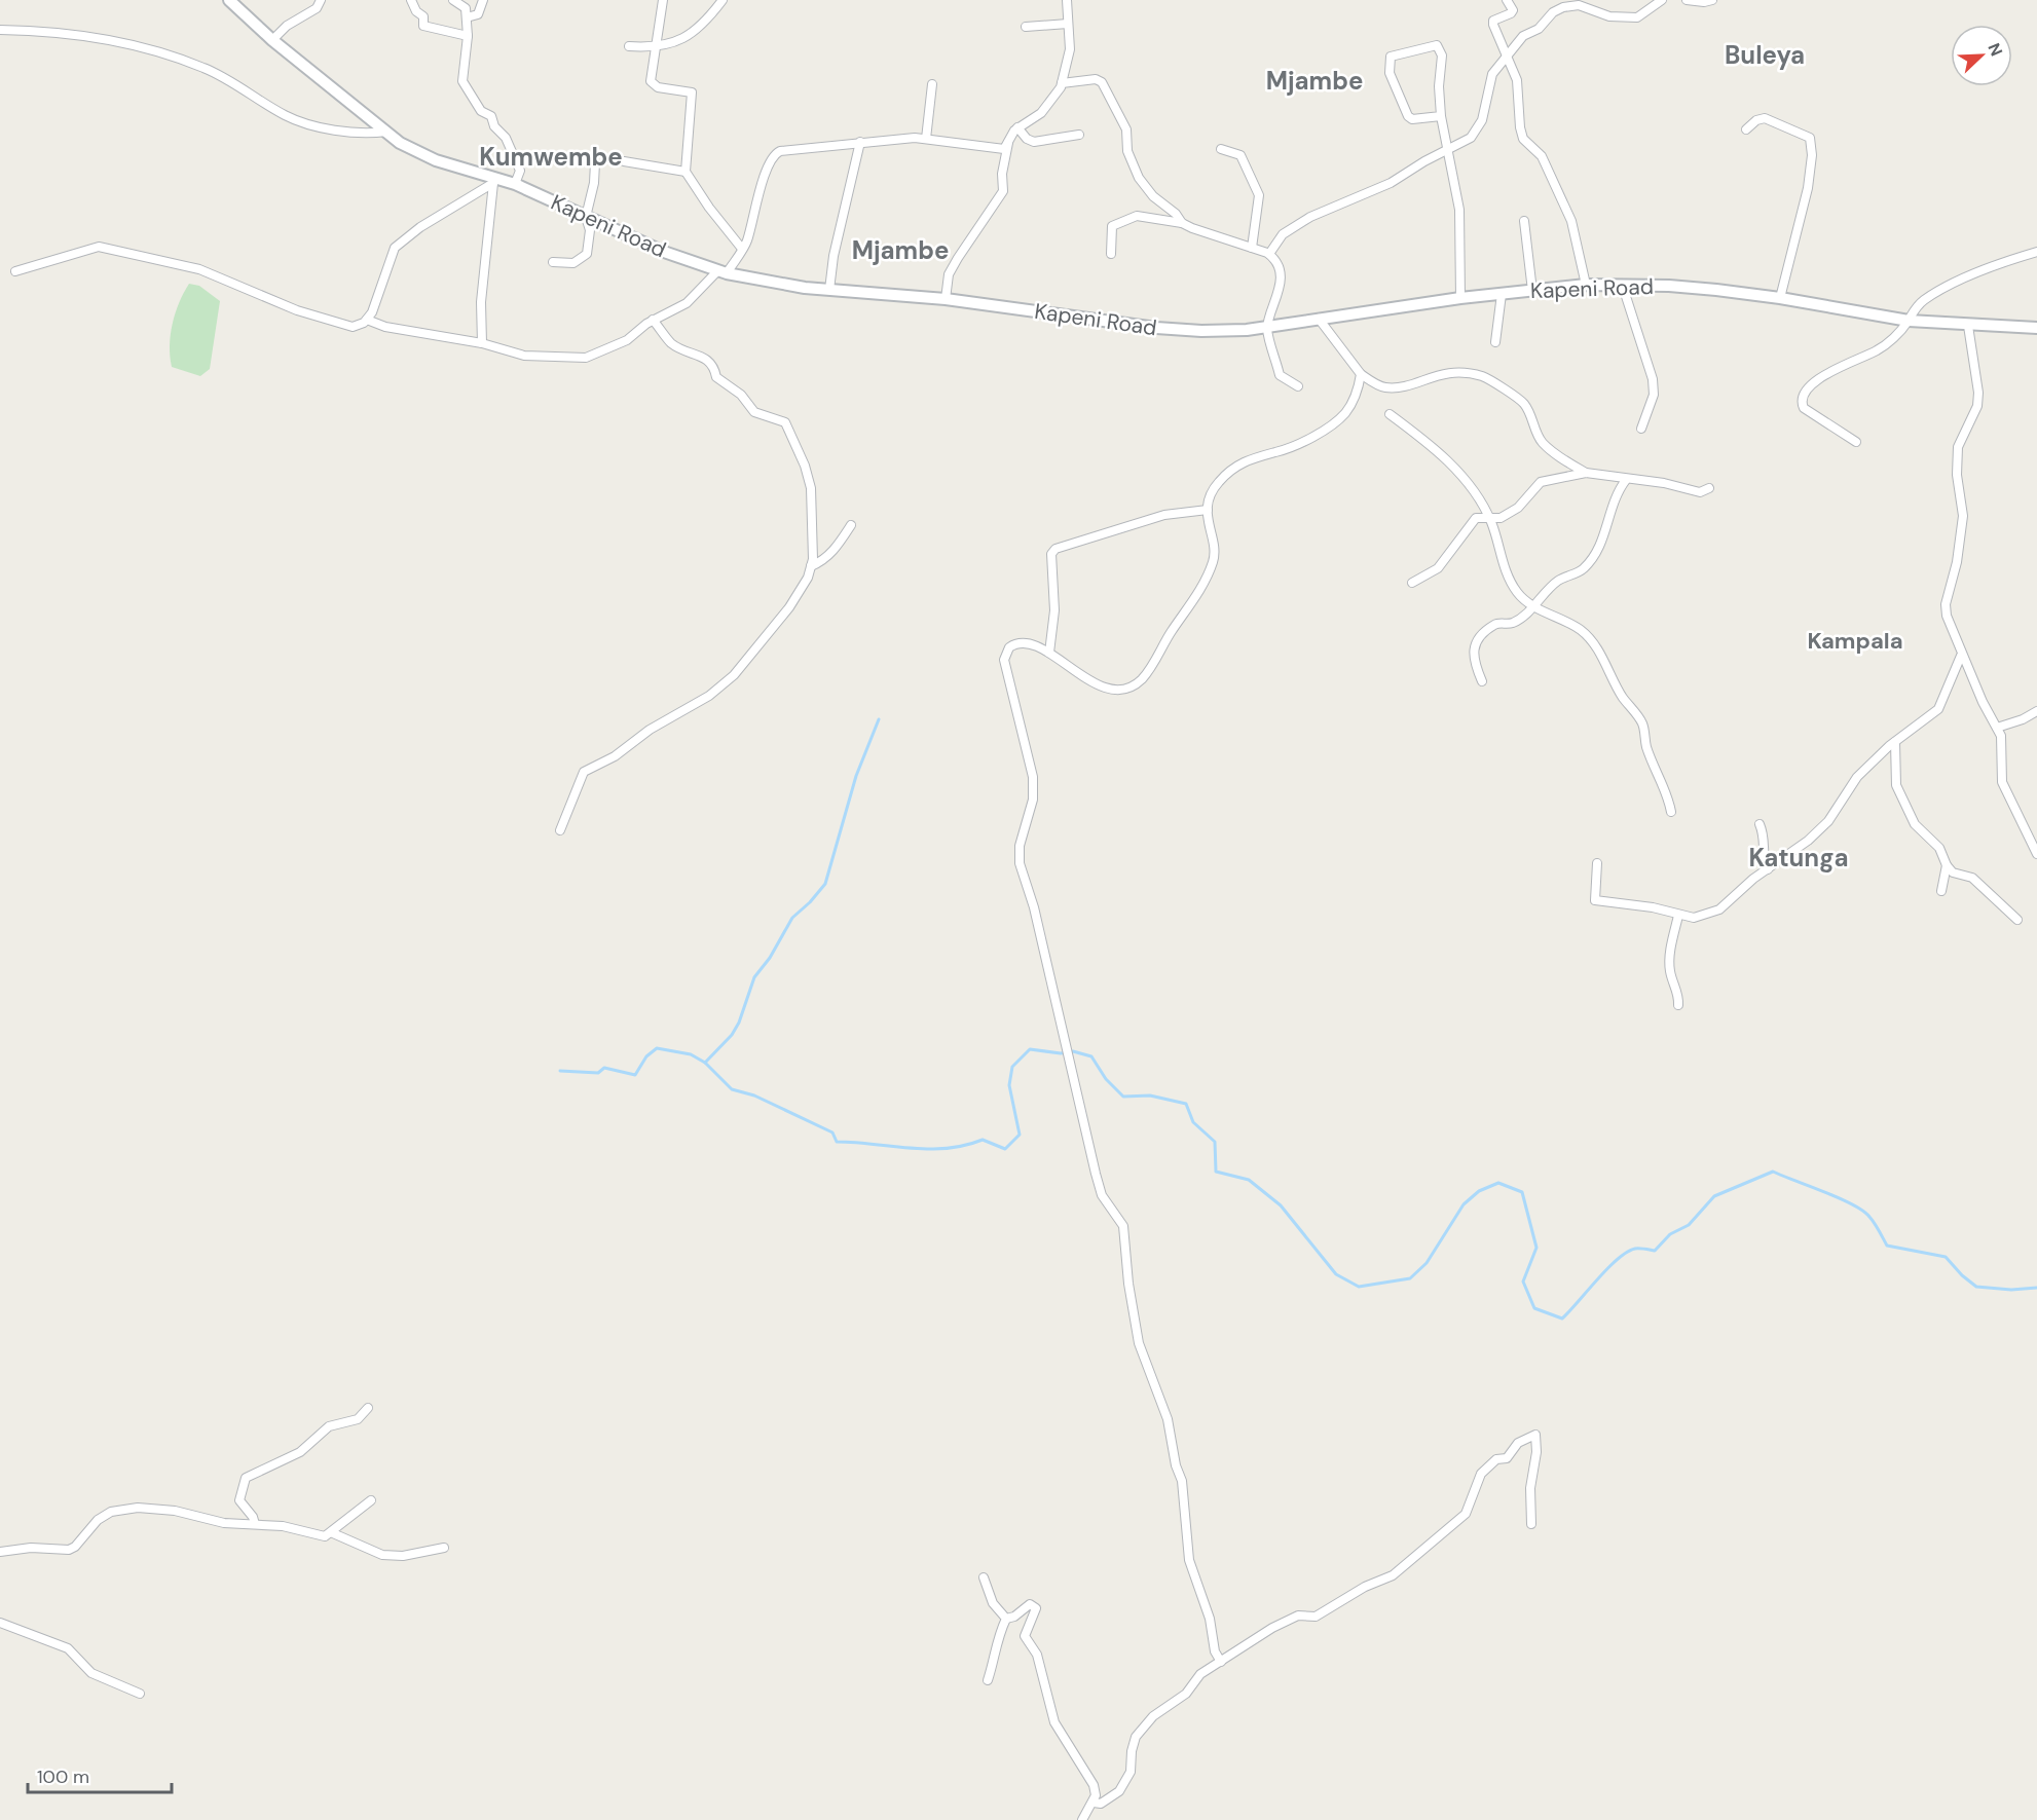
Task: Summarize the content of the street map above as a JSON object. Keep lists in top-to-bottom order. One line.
{"streets":{"main road":["Kapeni Road"]},"districts":["Buleya","Mjambe","Kumwembe","Mjambe","Kampala","Katunga"],"scale_bar":"100 m","north":"top right"}
